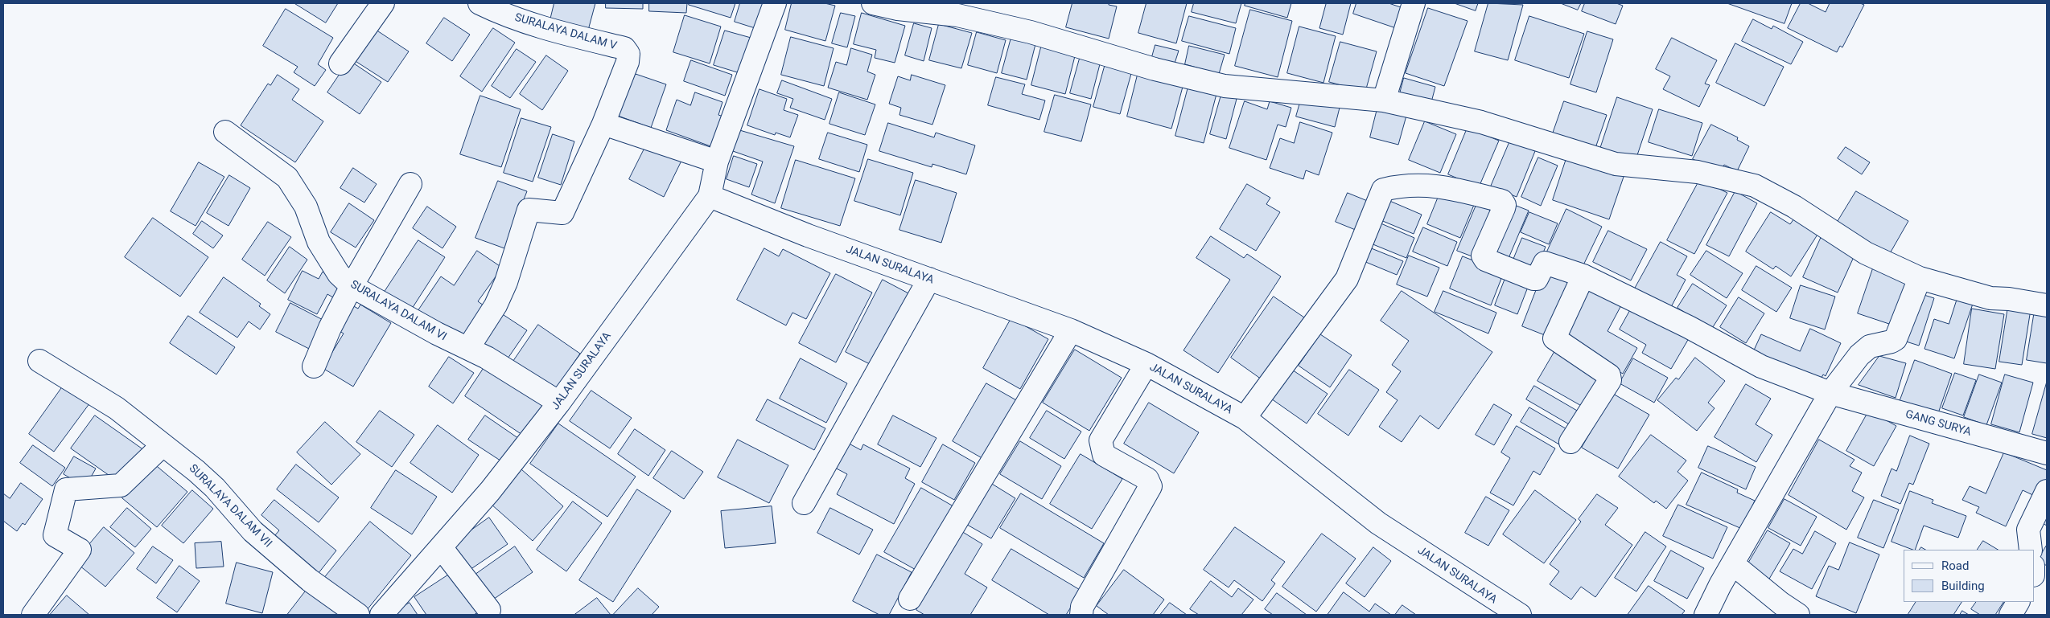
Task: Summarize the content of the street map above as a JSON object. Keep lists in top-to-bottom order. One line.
{"streets":{"street":["SURALAYA DALAM V","JALAN SURALAYA","SURALAYA DALAM VI","GANG SURYA","SURALAYA DALAM VII"]},"crossings":[["JALAN SURALAYA","SURALAYA DALAM VI"],["JALAN SURALAYA","GANG SURYA"]],"legend":["Road","Building"]}
